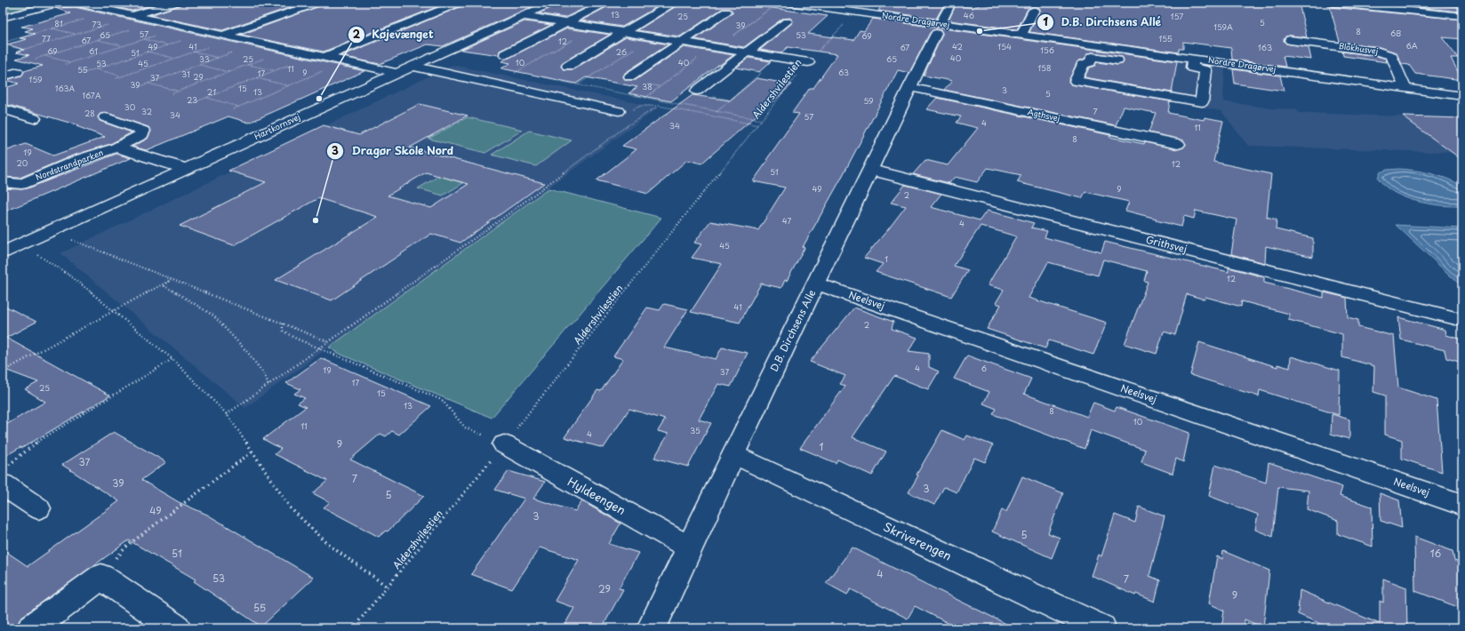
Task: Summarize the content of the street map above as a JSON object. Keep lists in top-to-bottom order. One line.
{"streets":{"street":["Nordre Dragørvej","Blokhusvej","Agthsvej","Hartkornsvej","Nordstrandparken","Grithsvej","Neelsvej","D.B. Dirchsens Alle","Hyldeengen","Skriverengen"],"path":["Aldershvilestien"]},"crossings":[["Nordre Dragørvej","Blokhusvej"],["Nordre Dragørvej","Aldershvilestien"],["Nordre Dragørvej","D.B. Dirchsens Alle"],["Aldershvilestien","Hyldeengen"],["Agthsvej","D.B. Dirchsens Alle"],["Grithsvej","D.B. Dirchsens Alle"],["Neelsvej","D.B. Dirchsens Alle"],["D.B. Dirchsens Alle","Hyldeengen"],["D.B. Dirchsens Alle","Skriverengen"]],"places":["D.B. Dirchsens Allé","Køjevænget","Dragør Skole Nord"],"house_numbers":["13","46","25","157","5","81","73","39","159A","8","6B","57","65","53","69","77","155","67","12","6A","49","41","42","154","67","163","156","69","61","26","51","40","33","25","65","10","40","53","45","158","11","55","9","63","17","31","29","37","159","39","38","163A","15","3","21","13","5","167A","23","59","30","32","7","28","34","57","4","34","11","8","19","20","12","51","49","9","2","47","4","45","1","12","41","2","4","6","19","37","17","25","15","13","8","10","11","35","4","9","1","37","7","39","3","5","49","3","5","51","16","4","53","7","29","9","55"]}
